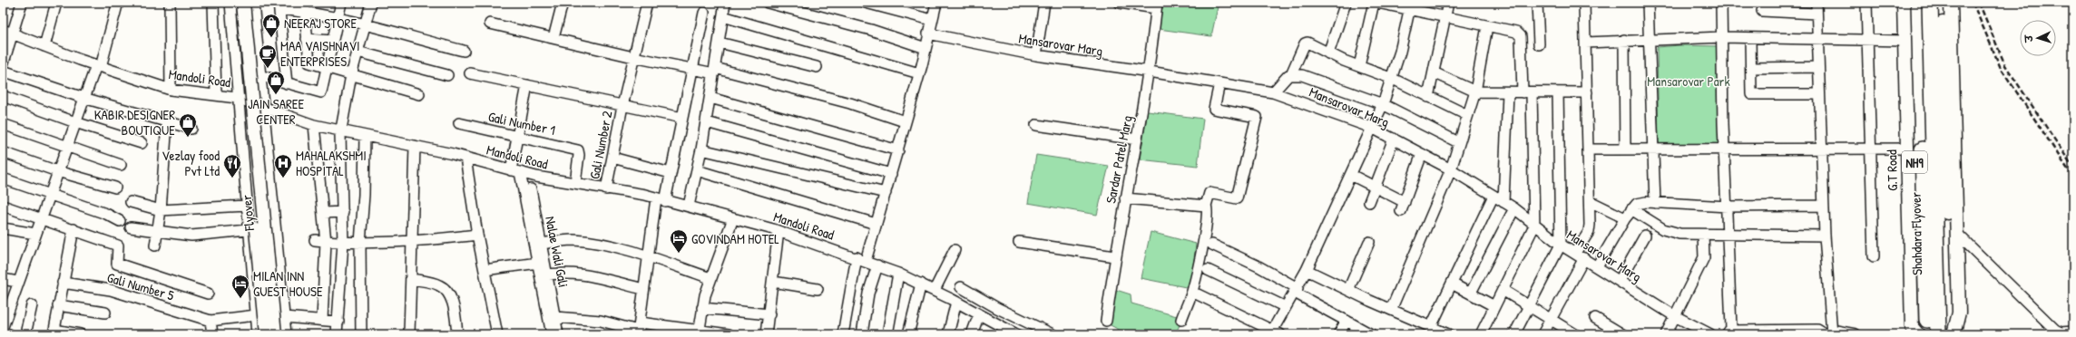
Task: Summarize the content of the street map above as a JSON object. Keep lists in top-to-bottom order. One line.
{"streets":{"highway":["Shahdara Flyover"],"main road":["NH9","G.T Road","Flyover"],"street":["Mansarovar Marg","Mandoli Road","Gali Number 1","Gali Number 2","Sardar Patel Marg","Nalae Wali Gali","Gali Number 5"]},"crossings":[["Mansarovar Marg","Sardar Patel Marg"],["Mandoli Road","Gali Number 1"],["Mandoli Road","Gali Number 2"],["Mandoli Road","Nalae Wali Gali"],["G.T Road","Shahdara Flyover"]],"parks":["Mansarovar Park"],"places":{"shop":["NEERAJ STORE","JAIN SAREE CENTER","KABIR DESIGNER BOUTIQUE"],"cafe":["MAA VAISHNAVI ENTERPRISES"],"restaurant":["Vezlay food Pvt Ltd"],"hospital":["MAHALAKSHMI HOSPITAL"],"hotel":["GOVINDAM HOTEL","MILAN INN GUEST HOUSE"]},"north":"left"}
